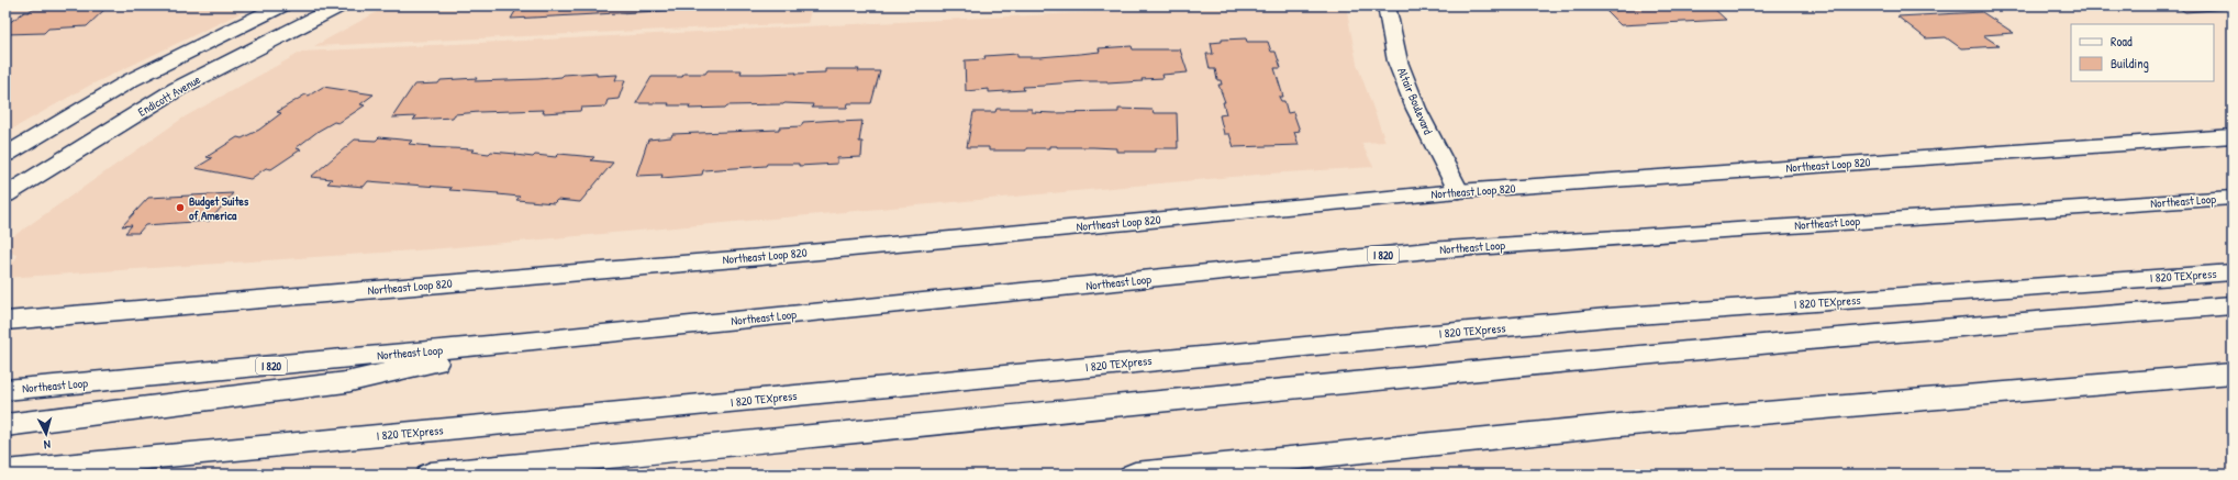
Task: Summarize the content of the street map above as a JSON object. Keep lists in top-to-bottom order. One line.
{"streets":{"main road":["Endicott Avenue","Altair Boulevard","Northeast Loop 820","Northeast Loop","I 820","I 820 TEXpress"]},"crossings":[["Altair Boulevard","Northeast Loop 820"]],"places":["Budget Suites of America"],"legend":["Road","Building"],"north":"bottom"}
